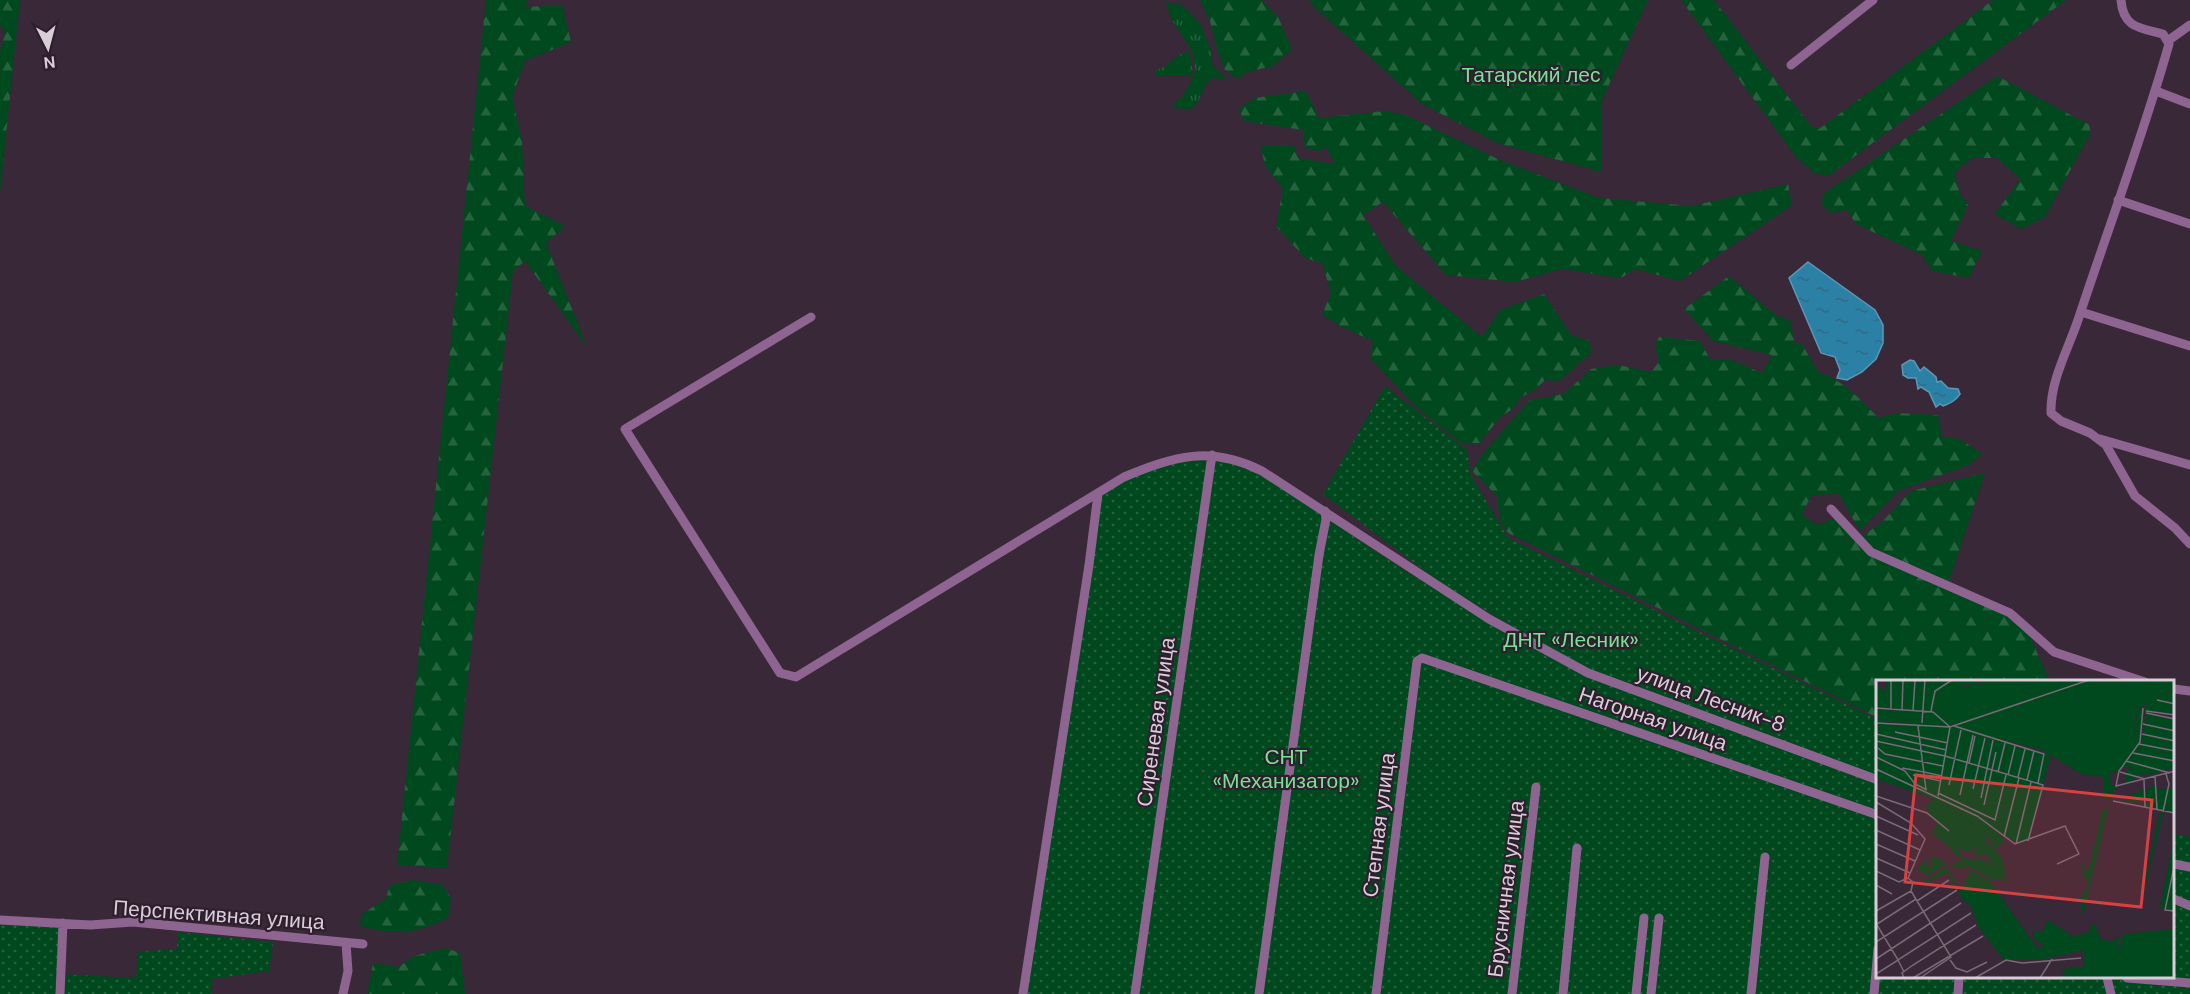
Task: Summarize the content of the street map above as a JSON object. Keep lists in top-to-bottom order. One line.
{"streets":{"street":["улица Лесник-8","Нагорная улица","Сиреневая улица","Степная улица","Брусничная улица","Перспективная улица"]},"crossings":[["улица Лесник-8","Сиреневая улица"],["Нагорная улица","Степная улица"]],"parks":["Татарский лес","ДНТ «Лесник»","СНТ «Механизатор»"],"north":"bottom"}
